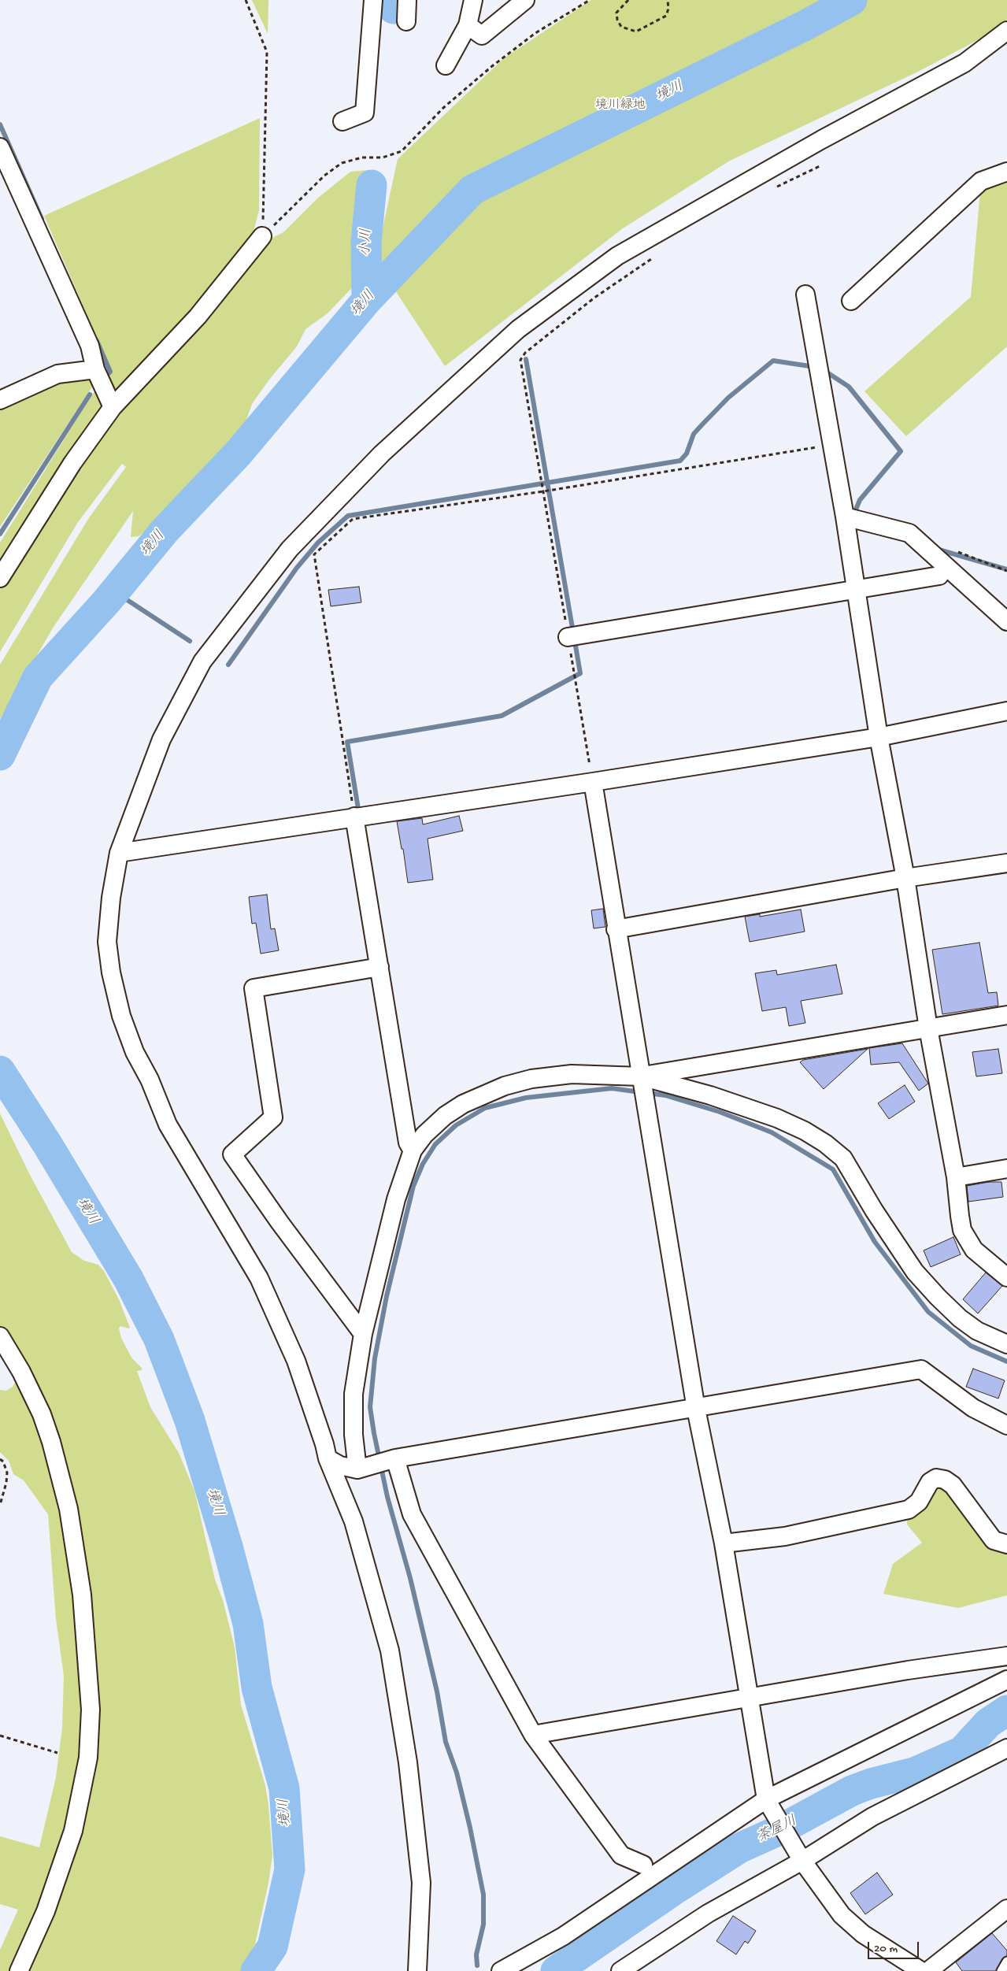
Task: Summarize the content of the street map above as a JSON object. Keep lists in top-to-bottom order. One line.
{"water":["境川","小川","茶屋川"],"parks":["境川緑地"],"scale_bar":"20 m"}
